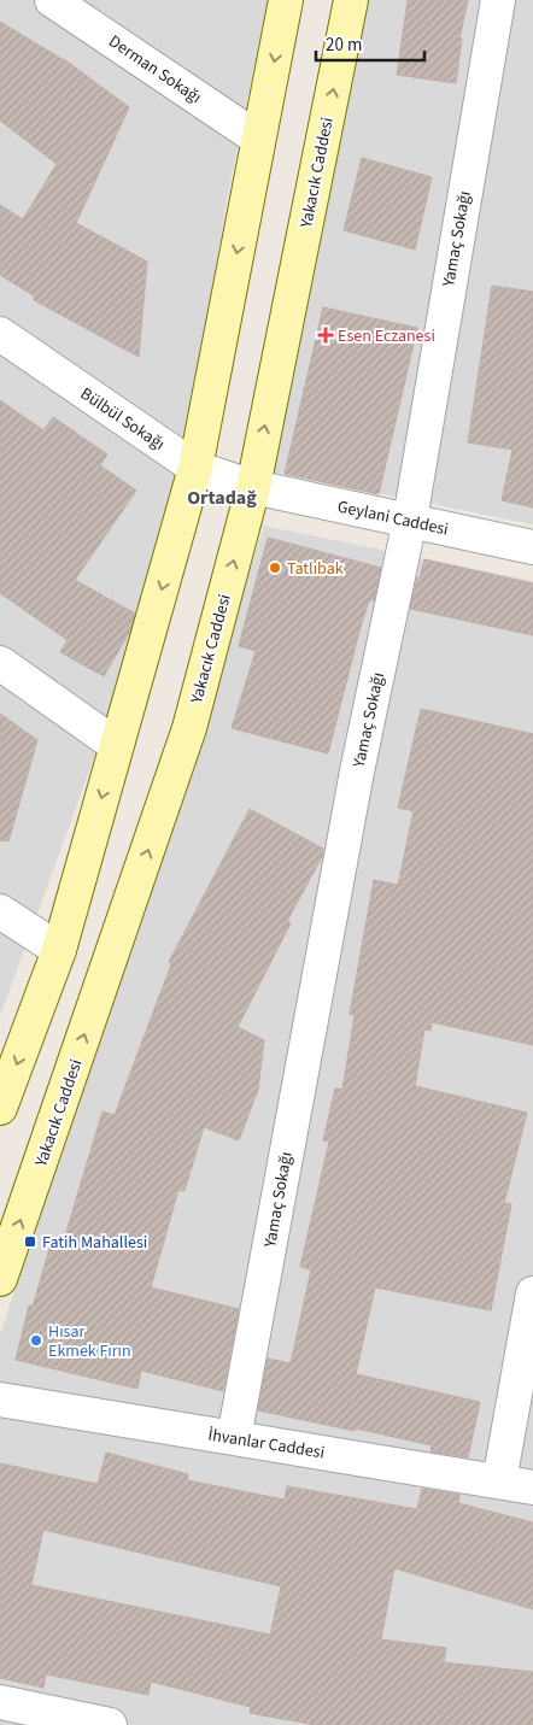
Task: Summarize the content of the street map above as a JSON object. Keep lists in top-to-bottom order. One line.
{"streets":{"main road":["Yakacık Caddesi"],"street":["Derman Sokağı","Yamaç Sokağı","Bülbül Sokağı","Geylani Caddesi","İhvanlar Caddesi"]},"crossings":[["Yakacık Caddesi","Bülbül Sokağı"],["Yakacık Caddesi","Geylani Caddesi"],["Yamaç Sokağı","Geylani Caddesi"],["Yamaç Sokağı","İhvanlar Caddesi"],["Bülbül Sokağı","Geylani Caddesi"]],"districts":["Ortadağ"],"places":{"health":["Esen Eczanesi"],"other":["Tatlıbak","Hısar Ekmek Fırın"],"transit":["Fatih Mahallesi"]},"scale_bar":"20 m"}
